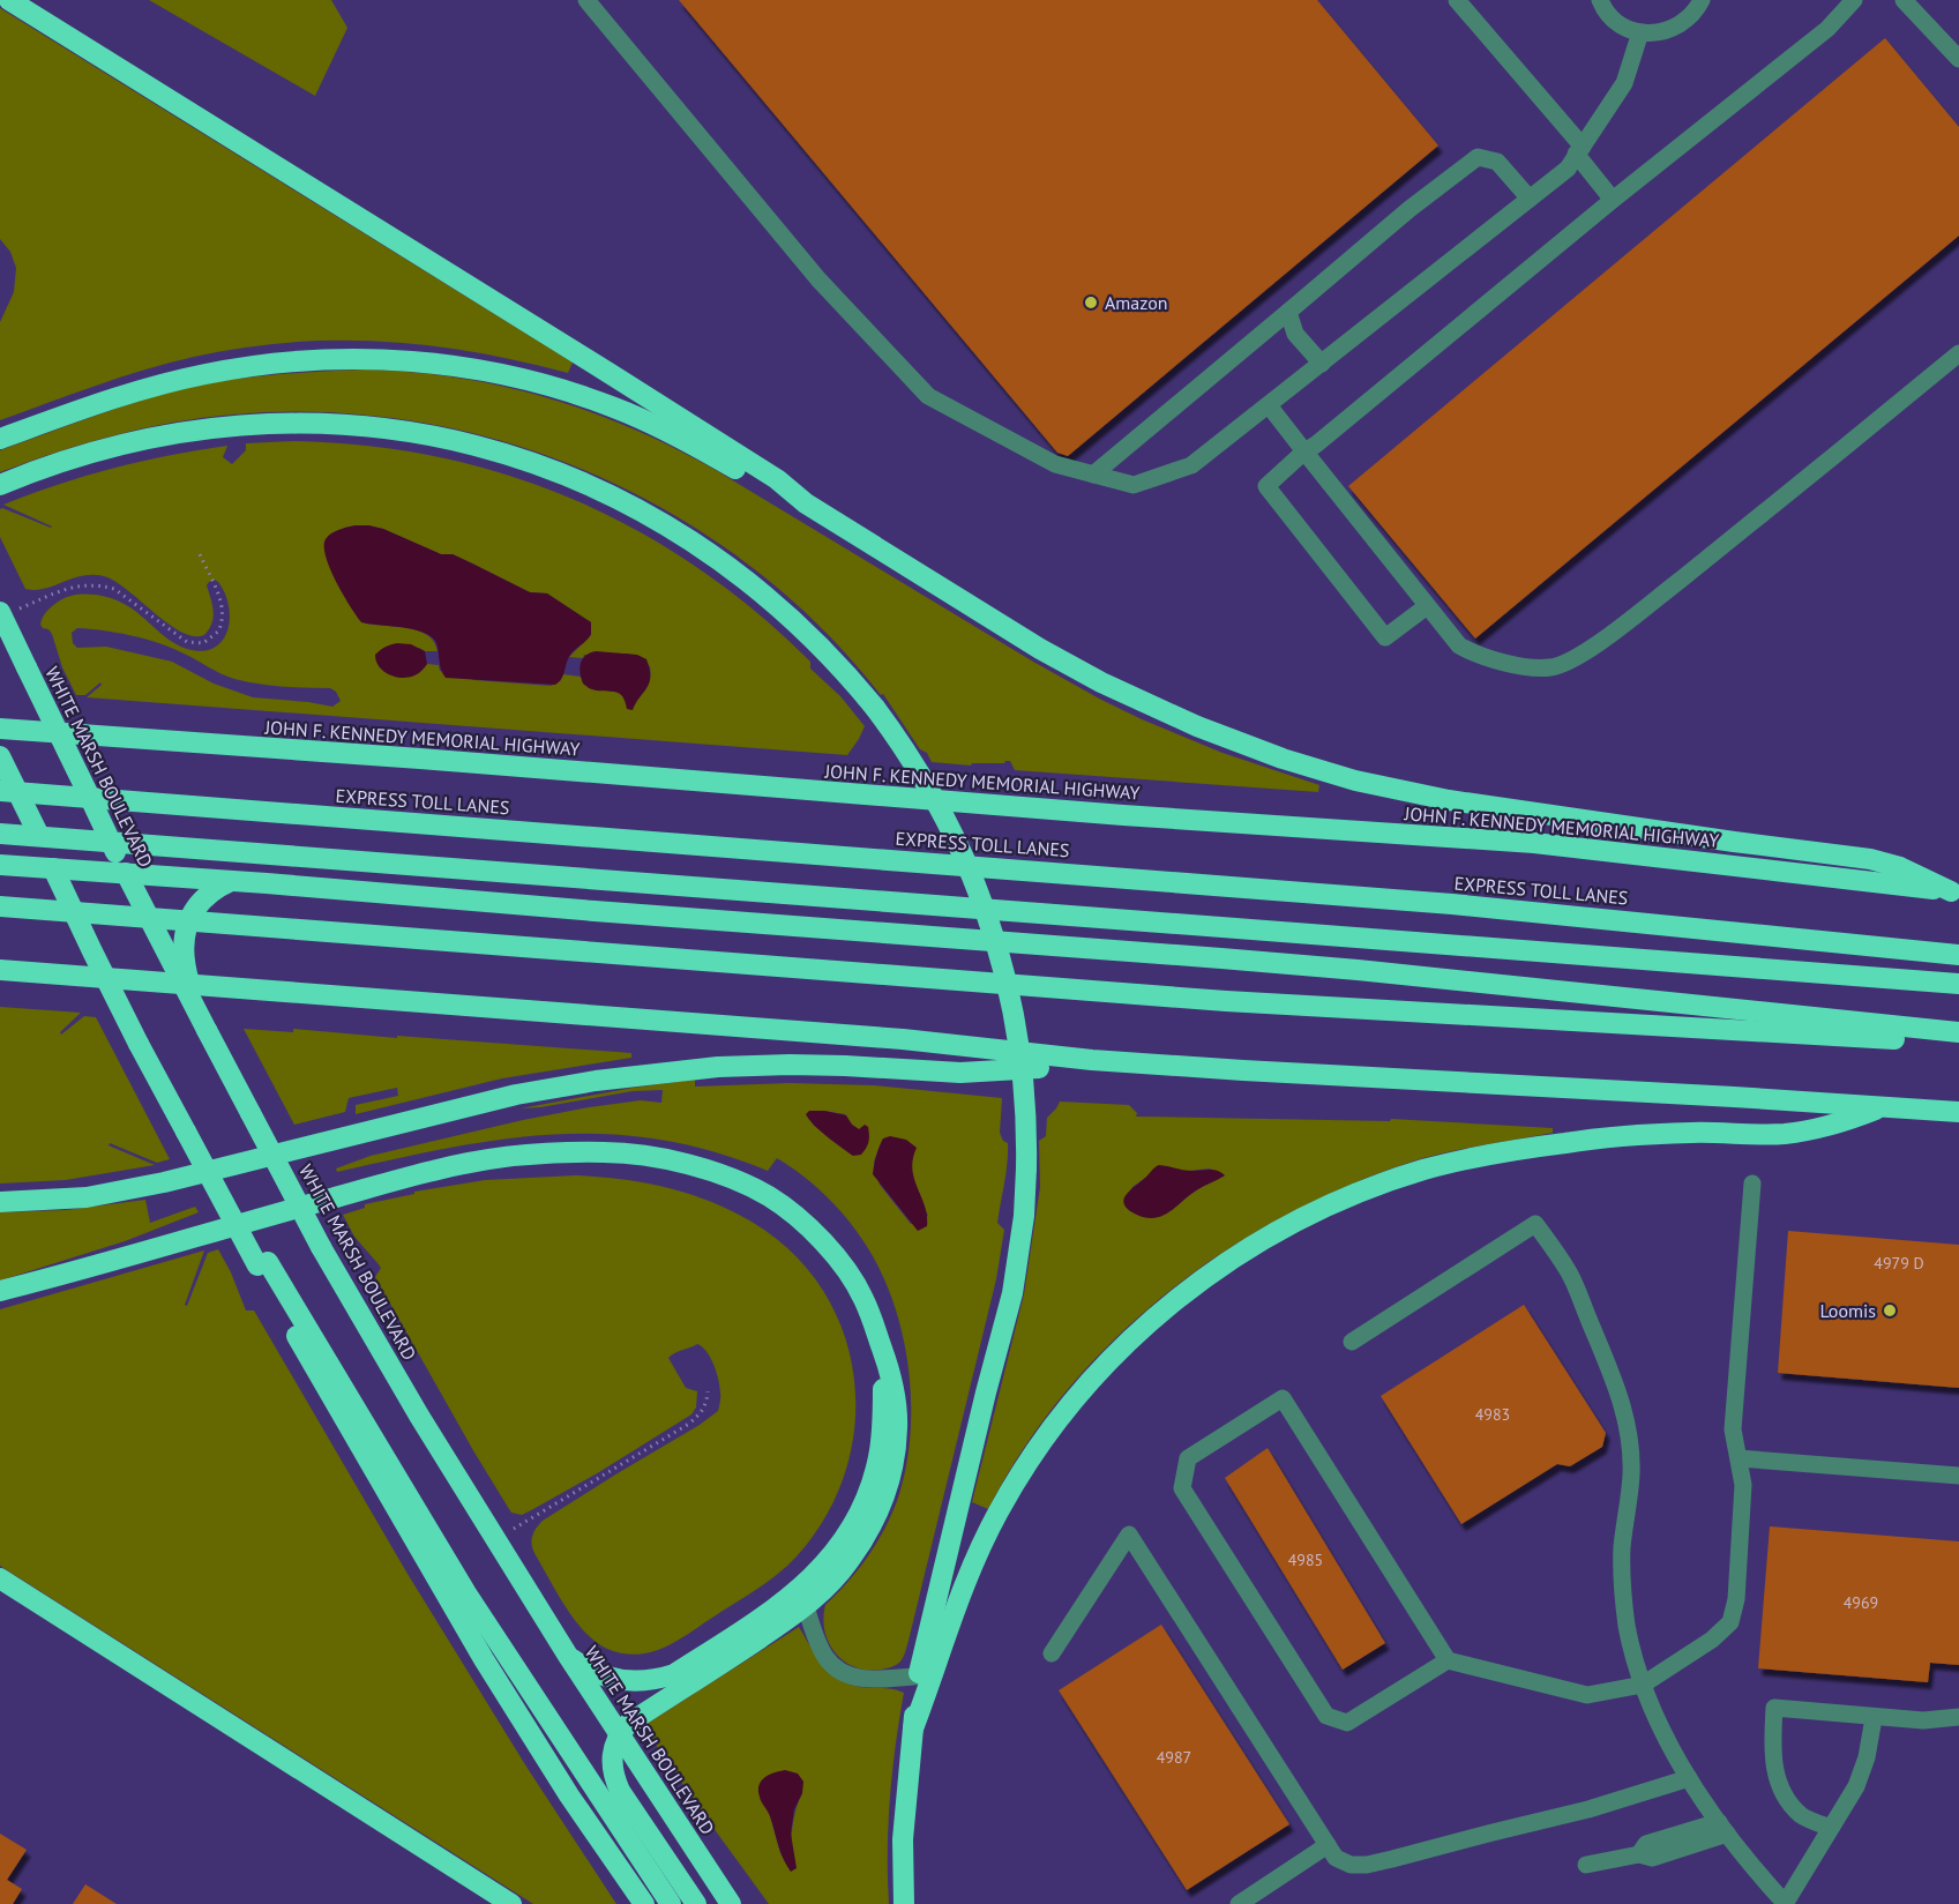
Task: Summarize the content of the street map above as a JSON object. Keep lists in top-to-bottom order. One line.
{"streets":{"highway":["JOHN F. KENNEDY MEMORIAL HIGHWAY","WHITE MARSH BOULEVARD","EXPRESS TOLL LANES"]},"places":["Amazon","Loomis"],"house_numbers":["4979 D","4983","4985","4969","4987"]}
